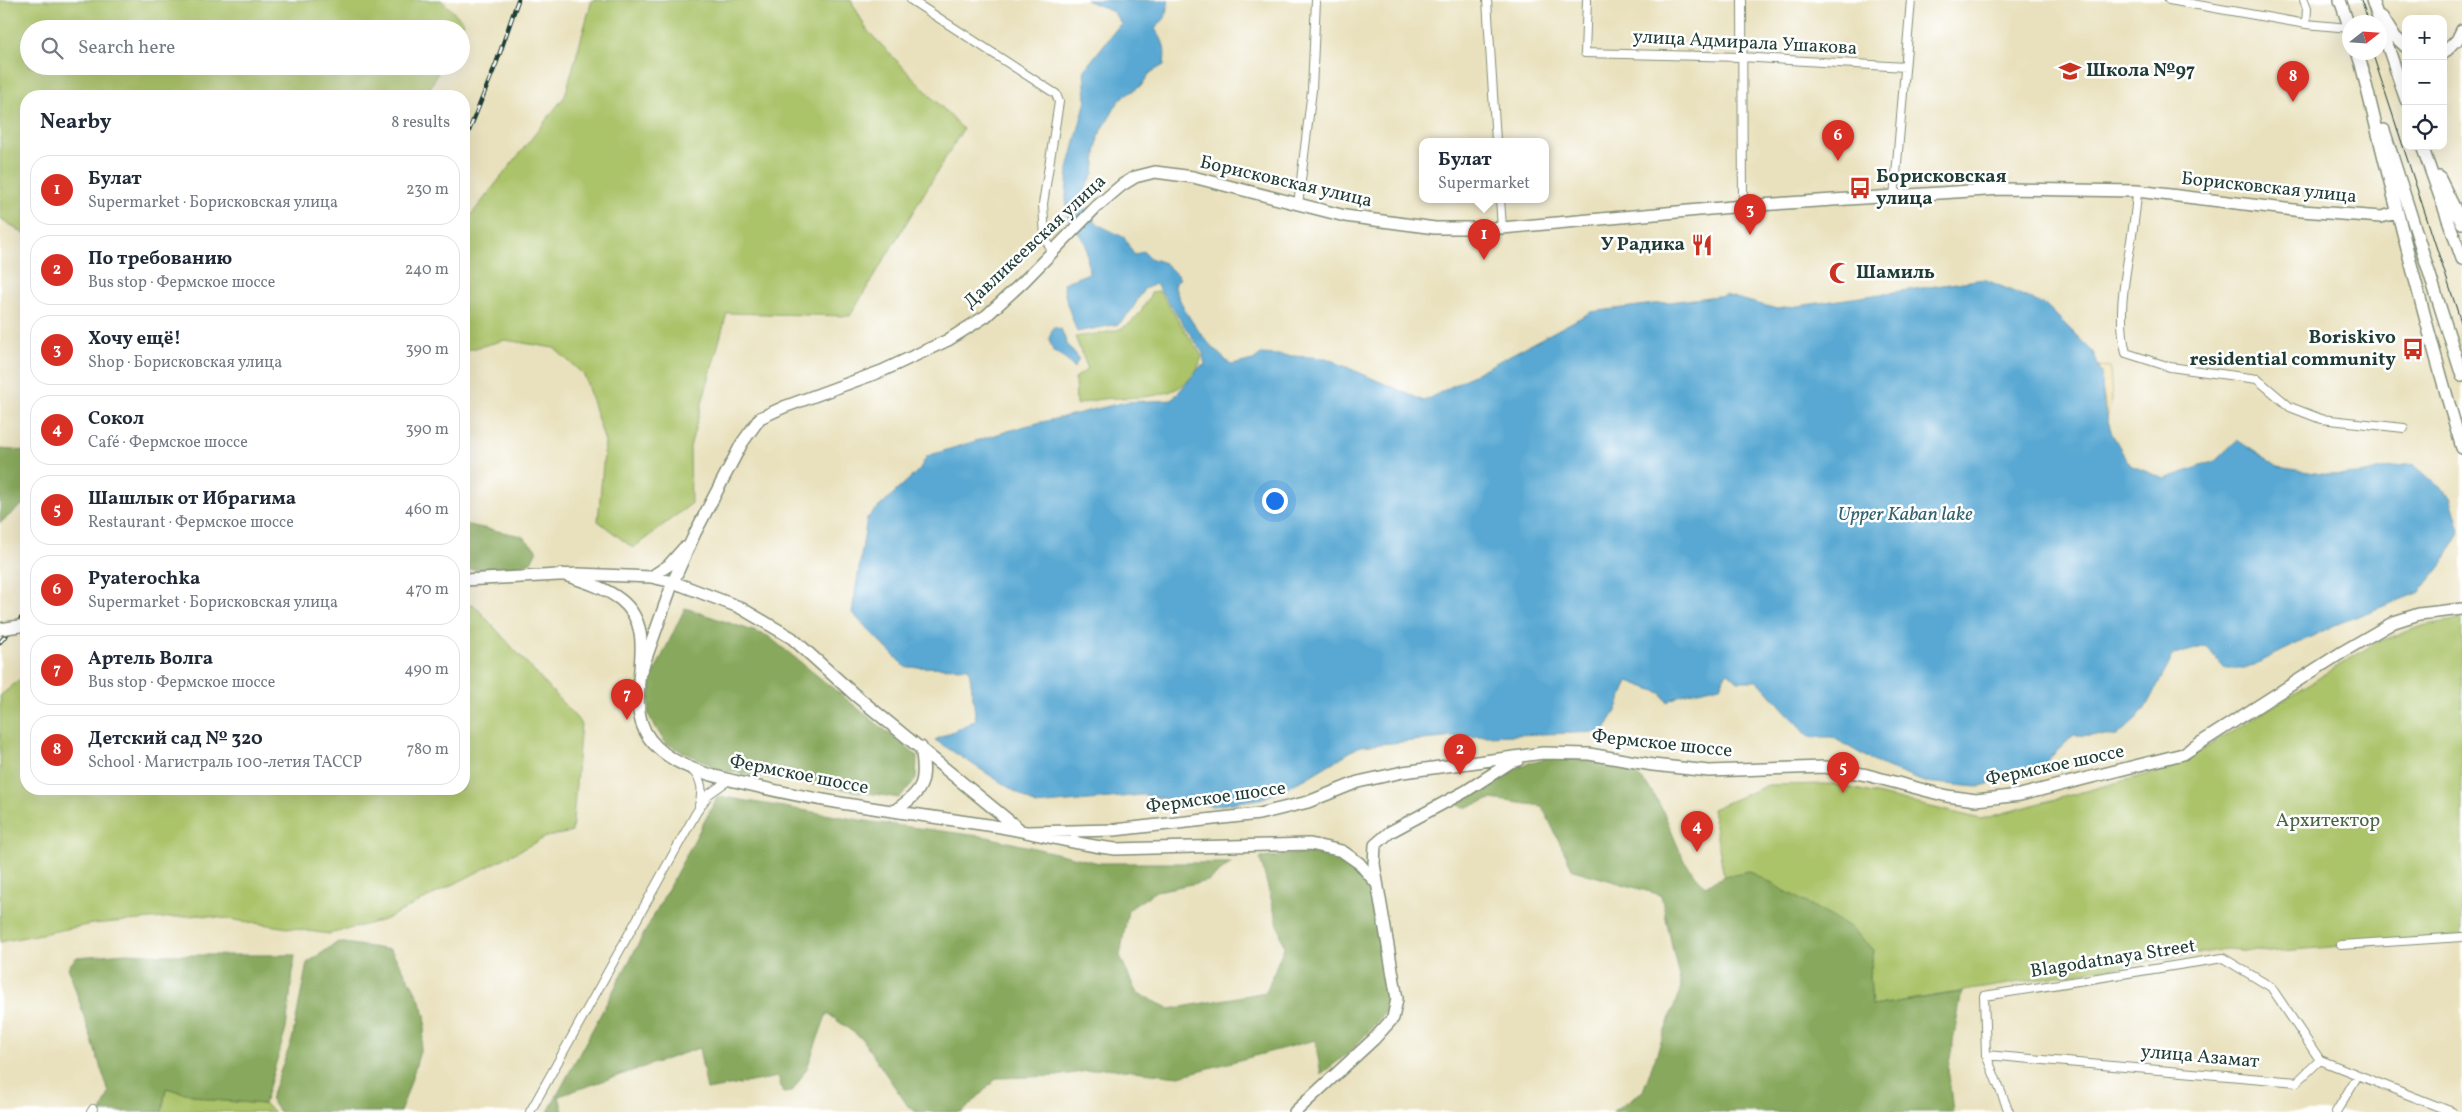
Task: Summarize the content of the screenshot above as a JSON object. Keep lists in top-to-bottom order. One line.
{"streets":{"street":["улица Адмирала Ушакова","Борисковская улица","Давликеевская улица","Фермское шоссе","Blagodatnaya Street","улица Азамат"]},"crossings":[["Борисковская улица","Давликеевская улица"],["Давликеевская улица","Фермское шоссе"],["Blagodatnaya Street","улица Азамат"]],"water":["Upper Kaban lake"],"parks":["Архитектор"],"places":{"school or university":["Школа №97"],"bus stop":["Борисковская улица","Boriskivo residential community"],"restaurant":["У Радика"],"mosque":["Шамиль"]},"north":"right","page":{"map_buttons":["+","−"],"search":"Search here","pins":["8","6","3","1","7","2","5","4"],"heading":["Nearby","8 results"],"popup":["Булат","Supermarket"],"list":[{"mark":"1","name":"Булат","note":"Supermarket · Борисковская улица","value":"230 m"},{"mark":"2","name":"По требованию","note":"Bus stop · Фермское шоссе","value":"240 m"},{"mark":"3","name":"Хочу ещё!","note":"Shop · Борисковская улица","value":"390 m"},{"mark":"4","name":"Сокол","note":"Café · Фермское шоссе","value":"390 m"},{"mark":"5","name":"Шашлык от Ибрагима","note":"Restaurant · Фермское шоссе","value":"460 m"},{"mark":"6","name":"Pyaterochka","note":"Supermarket · Борисковская улица","value":"470 m"},{"mark":"7","name":"Артель Волга","note":"Bus stop · Фермское шоссе","value":"490 m"},{"mark":"8","name":"Детский сад № 320","note":"School · Магистраль 100-летия ТАССР","value":"780 m"}]}}
